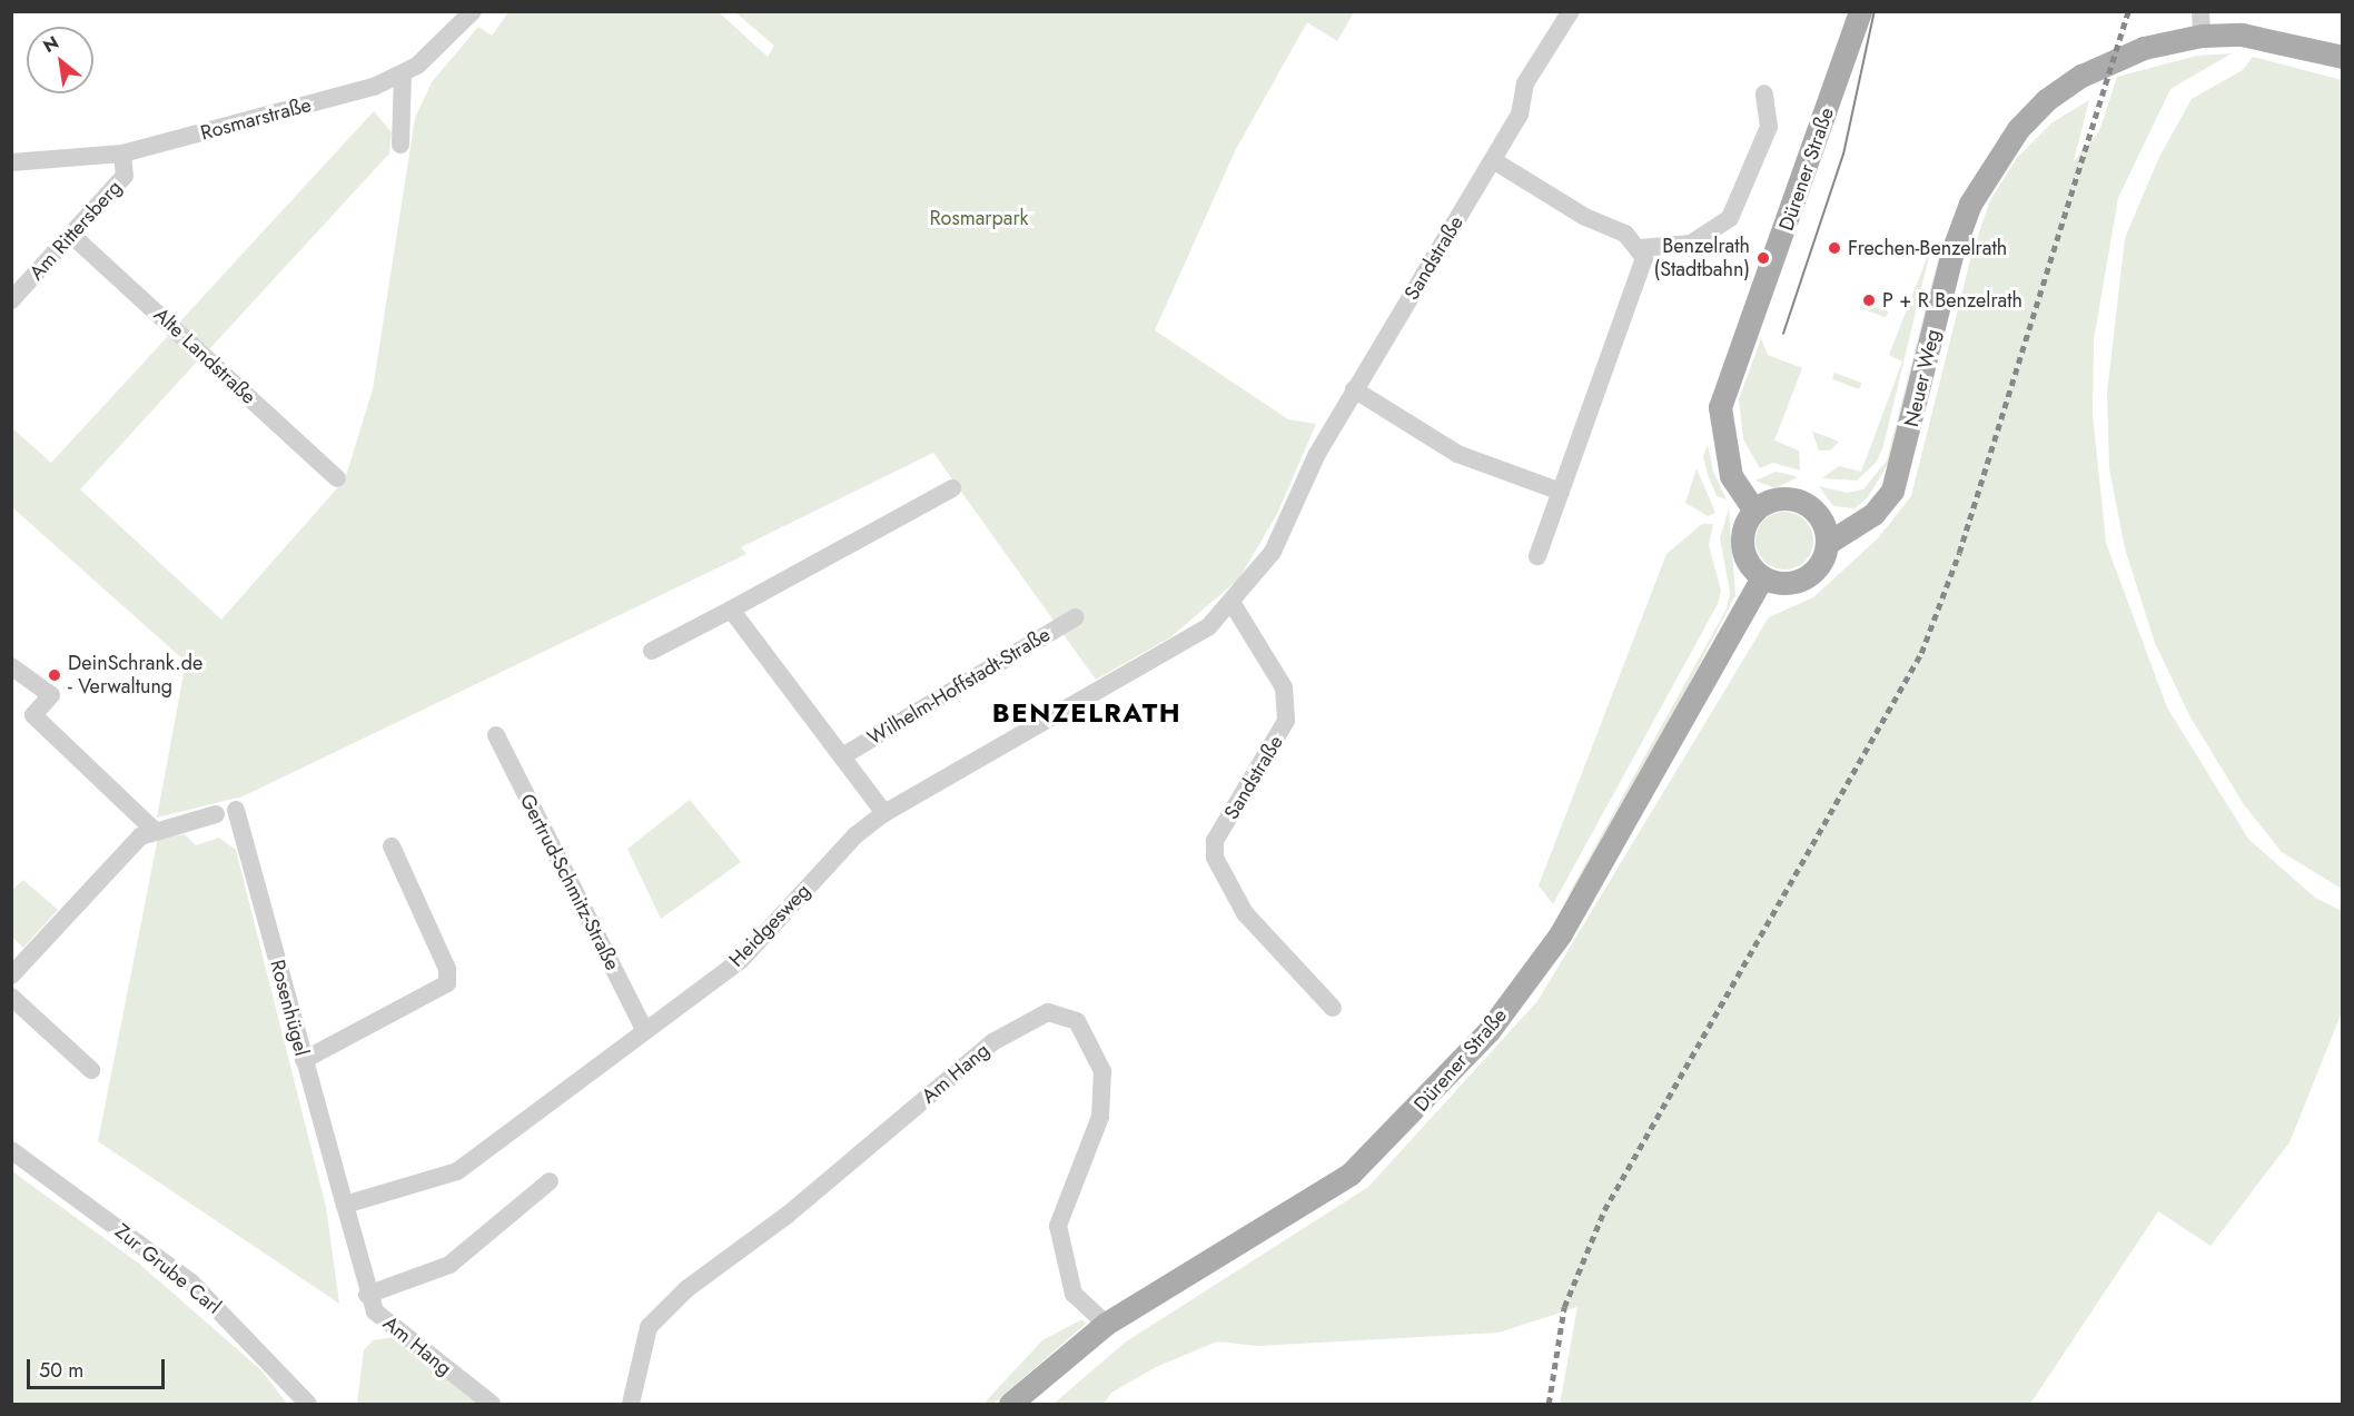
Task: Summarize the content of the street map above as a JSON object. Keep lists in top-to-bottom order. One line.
{"streets":{"main road":["Dürener Straße","Neuer Weg"],"street":["Rosmarstraße","Am Rittersberg","Sandstraße","Alte Landstraße","Wilhelm-Hoffstadt-Straße","Gertrud-Schmitz-Straße","Heidgesweg","Rosenhügel","Am Hang","Zur Grube Carl"]},"crossings":[["Rosmarstraße","Am Rittersberg"],["Dürener Straße","Neuer Weg"],["Dürener Straße","Am Hang"],["Am Rittersberg","Alte Landstraße"],["Sandstraße","Heidgesweg"],["Gertrud-Schmitz-Straße","Heidgesweg"],["Heidgesweg","Rosenhügel"]],"districts":["BENZELRATH"],"parks":["Rosmarpark"],"places":["Frechen-Benzelrath","Benzelrath (Stadtbahn)","P + R Benzelrath","DeinSchrank.de - Verwaltung"],"scale_bar":"50 m","north":"top left"}
